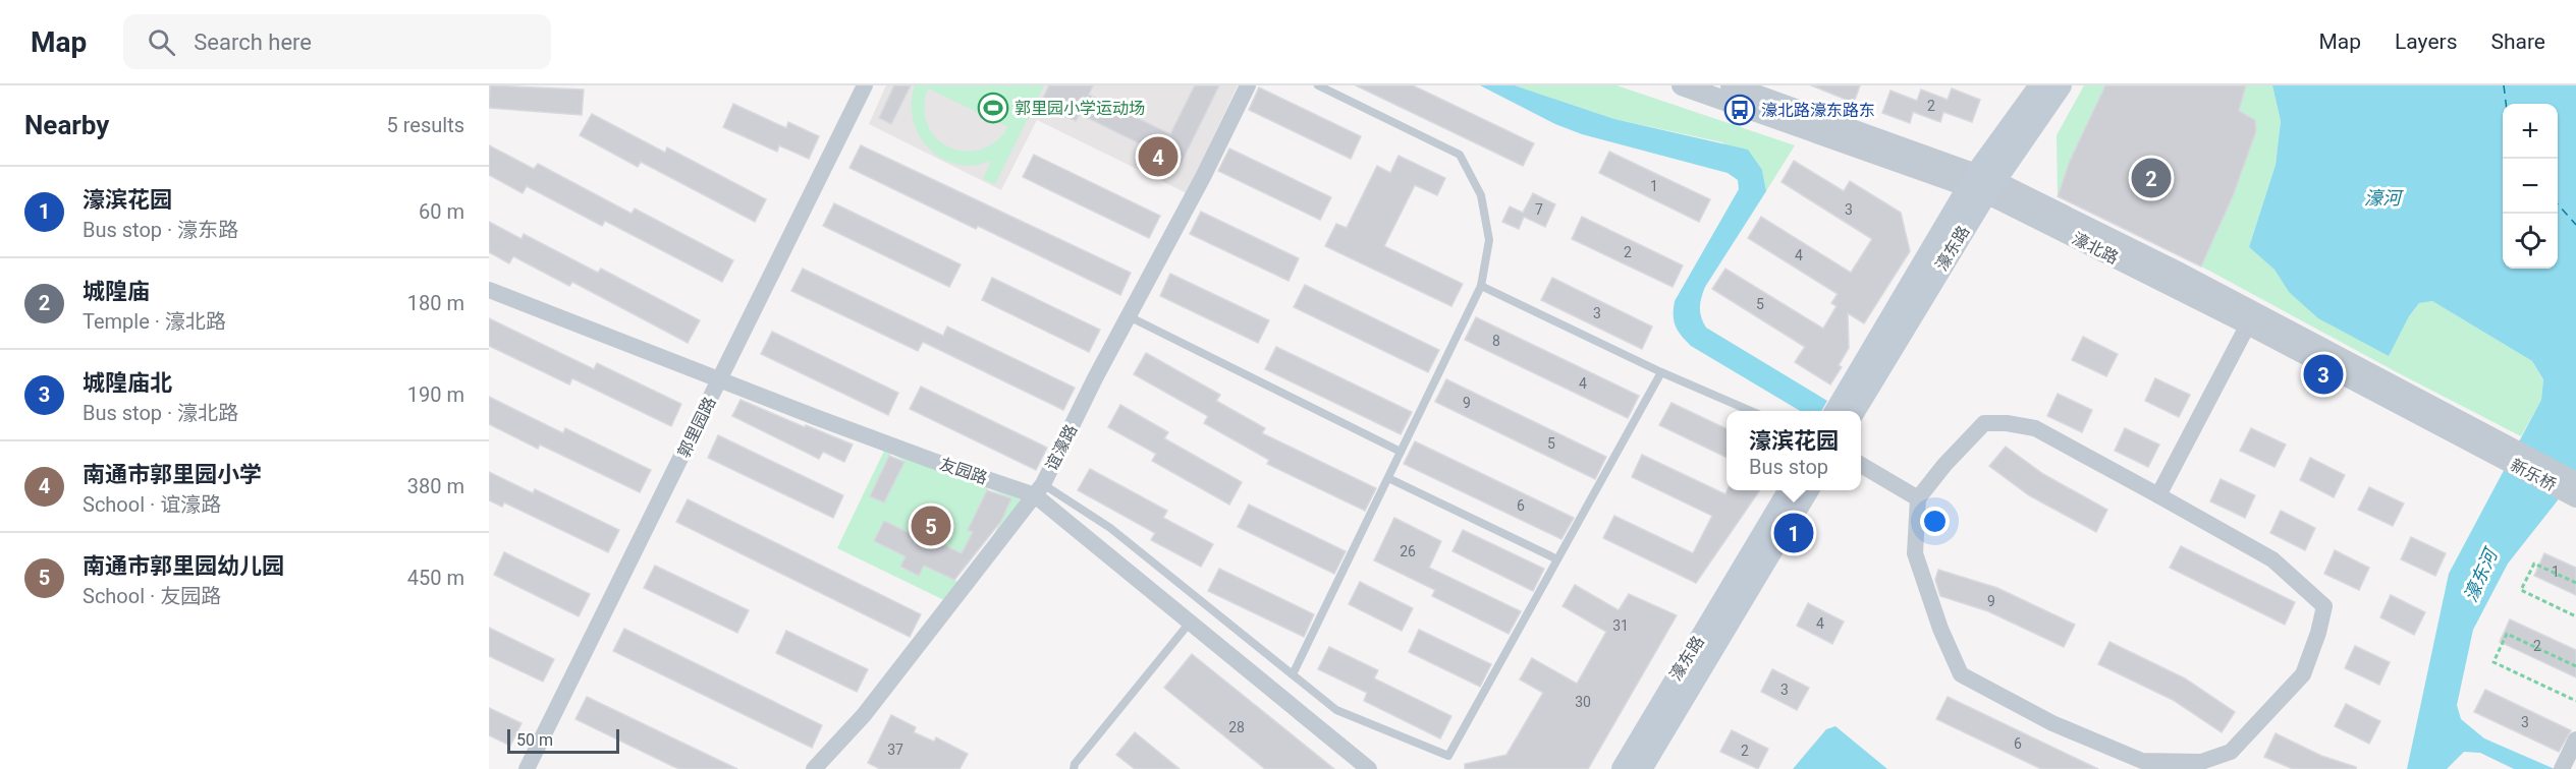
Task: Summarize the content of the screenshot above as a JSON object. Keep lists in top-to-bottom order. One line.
{"streets":{"main road":["濠东路"],"street":["濠北路","郭里园路","谊濠路","友园路","新乐桥"]},"crossings":[["濠东路","濠北路"],["濠北路","新乐桥"],["郭里园路","友园路"],["谊濠路","友园路"]],"water":["濠河","濠东河"],"places":{"sports":["郭里园小学运动场"],"bus stop":["濠北路濠东路东"]},"house_numbers":["2","1","7","3","2","4","5","3","8","4","9","5","6","26","1","9","4","31","2","3","30","3","28","6","37","2"],"scale_bar":"50 m","page":{"header":"Map","search":"Search here","nav":["Map","Layers","Share"],"heading":["Nearby","5 results"],"map_buttons":["+","−"],"pins":["4","2","3","5","1"],"list":[{"mark":"1","name":"濠滨花园","note":"Bus stop · 濠东路","value":"60 m"},{"mark":"2","name":"城隍庙","note":"Temple · 濠北路","value":"180 m"},{"mark":"3","name":"城隍庙北","note":"Bus stop · 濠北路","value":"190 m"},{"mark":"4","name":"南通市郭里园小学","note":"School · 谊濠路","value":"380 m"},{"mark":"5","name":"南通市郭里园幼儿园","note":"School · 友园路","value":"450 m"}],"popup":["濠滨花园","Bus stop"],"scale":"50 m"}}
